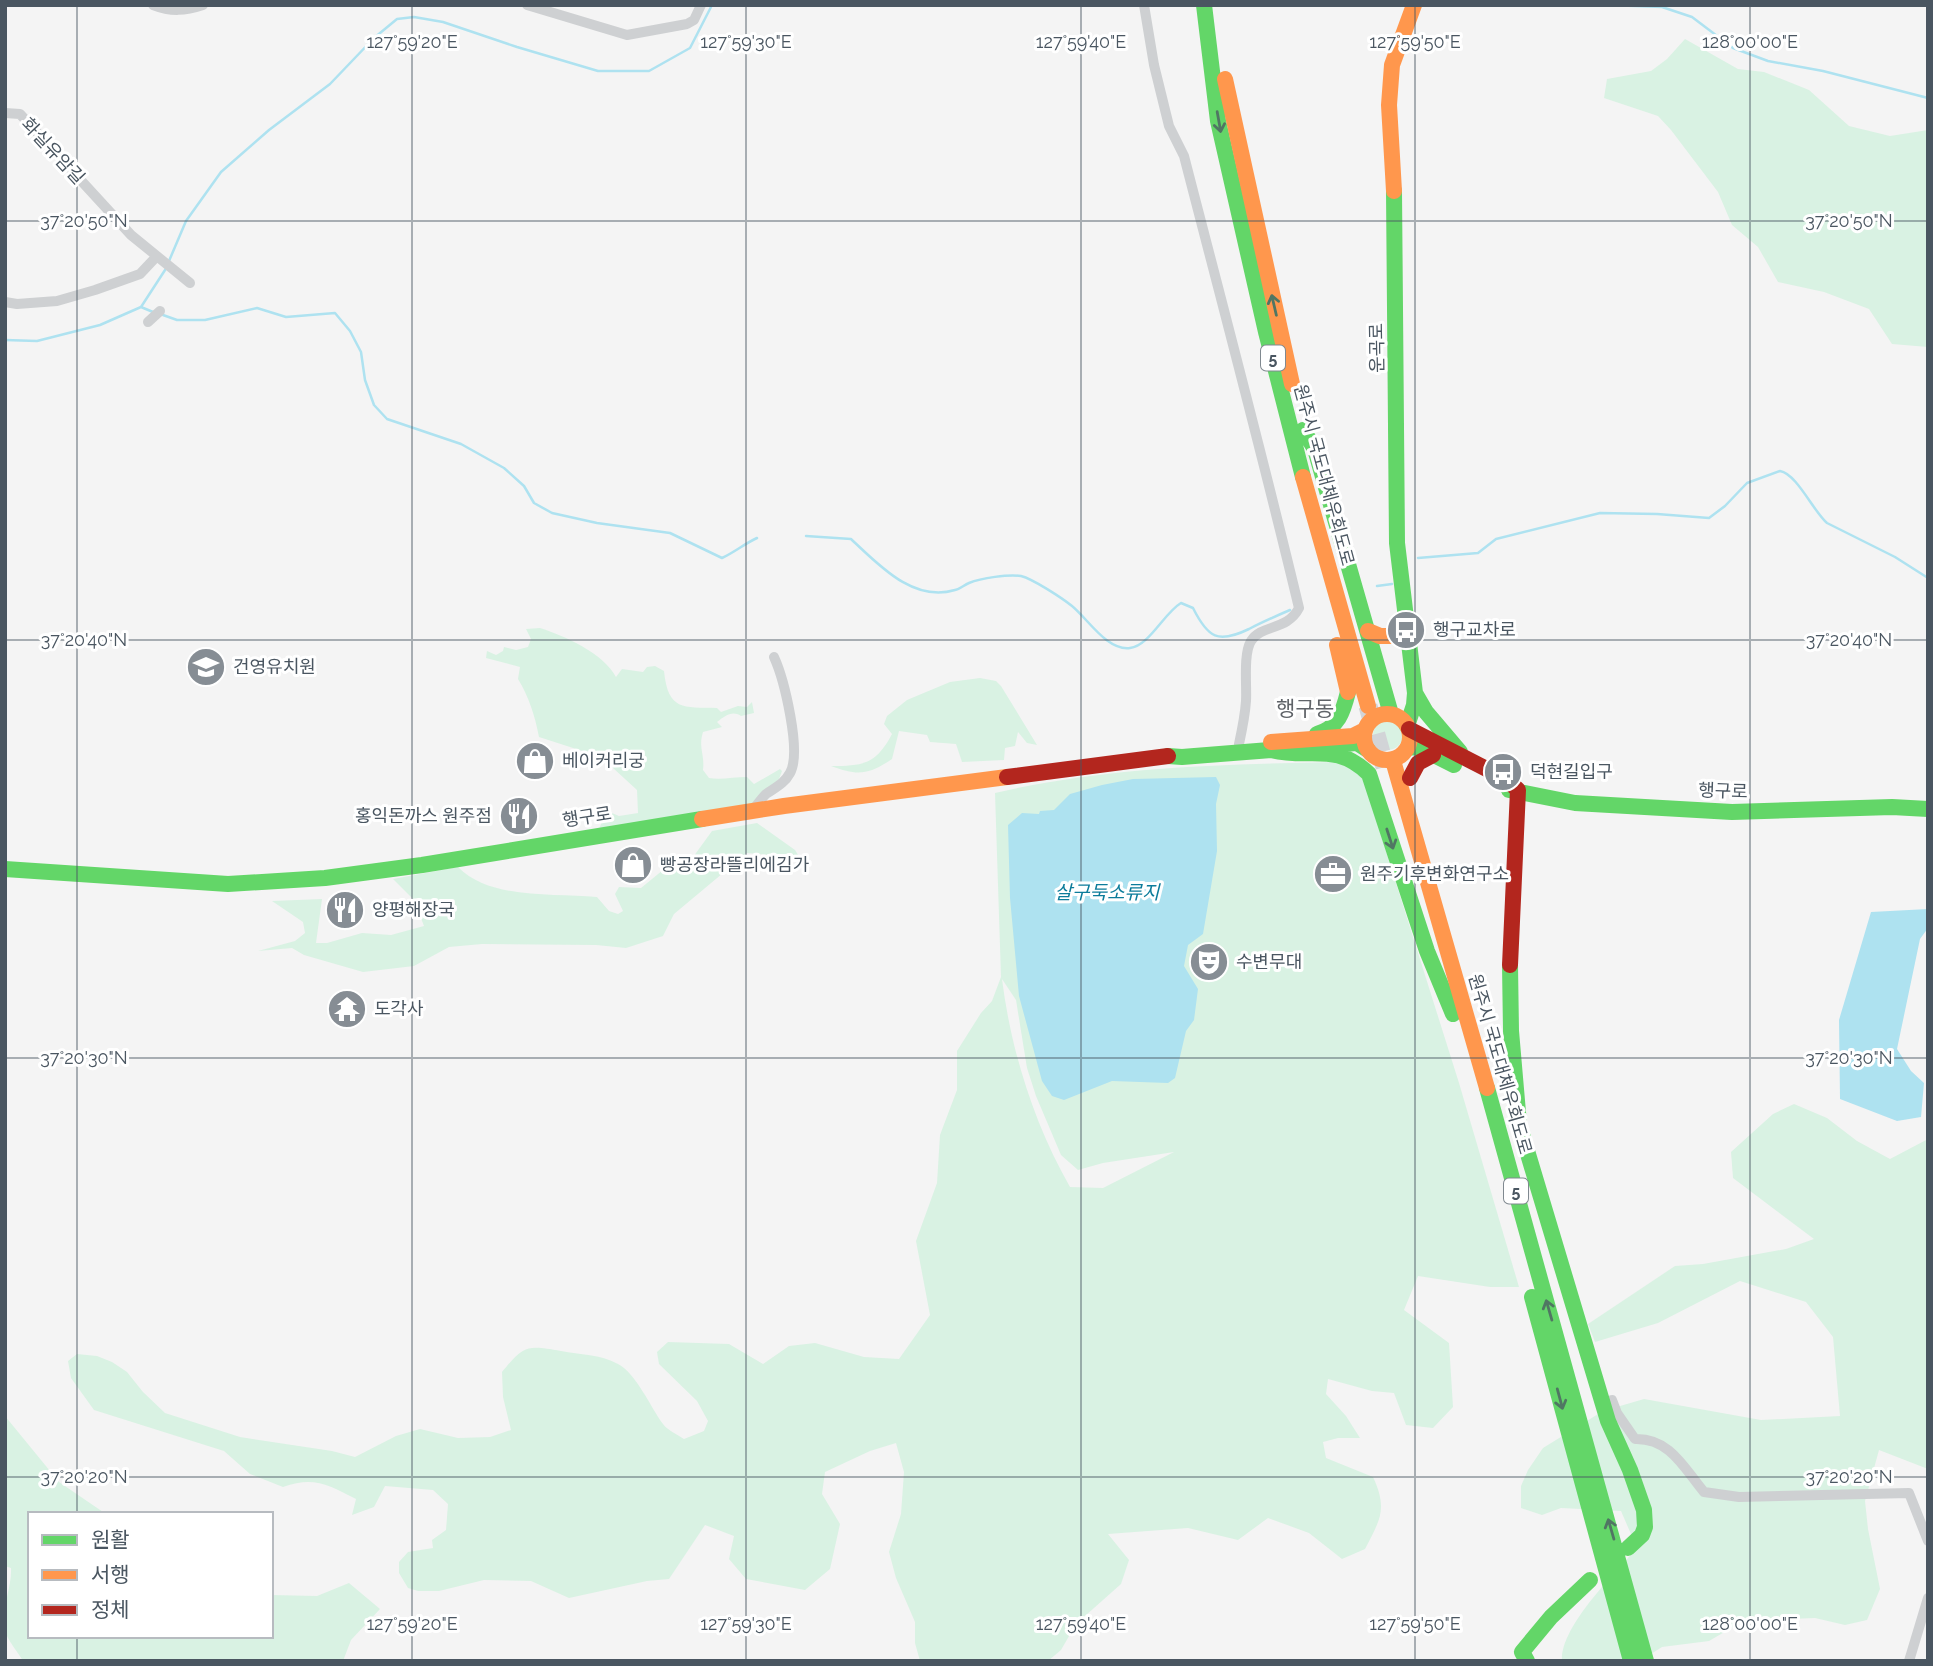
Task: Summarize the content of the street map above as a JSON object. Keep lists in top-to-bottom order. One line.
{"streets":{"main road":["운곡로","5","원주시 국도대체우회도로","행구로"],"street":["화실유암길"]},"crossings":[["5","원주시 국도대체우회도로"],["원주시 국도대체우회도로","행구로"]],"districts":["행구동"],"water":["살구둑소류지"],"places":{"bus stop":["행구교차로","덕현길입구"],"school or university":["건영유치원"],"shop":["베이커리궁","빵공장라뜰리에김가"],"restaurant":["홍익돈까스 원주점","양평해장국"],"office":["원주기후변화연구소"],"theatre":["수변무대"],"temple":["도각사"]},"legend":["원활","서행","정체"],"coordinates":["127°59'20\"E","127°59'30\"E","127°59'40\"E","127°59'50\"E","128°00'00\"E","37°20'50\"N","37°20'40\"N","37°20'30\"N","37°20'20\"N"]}
